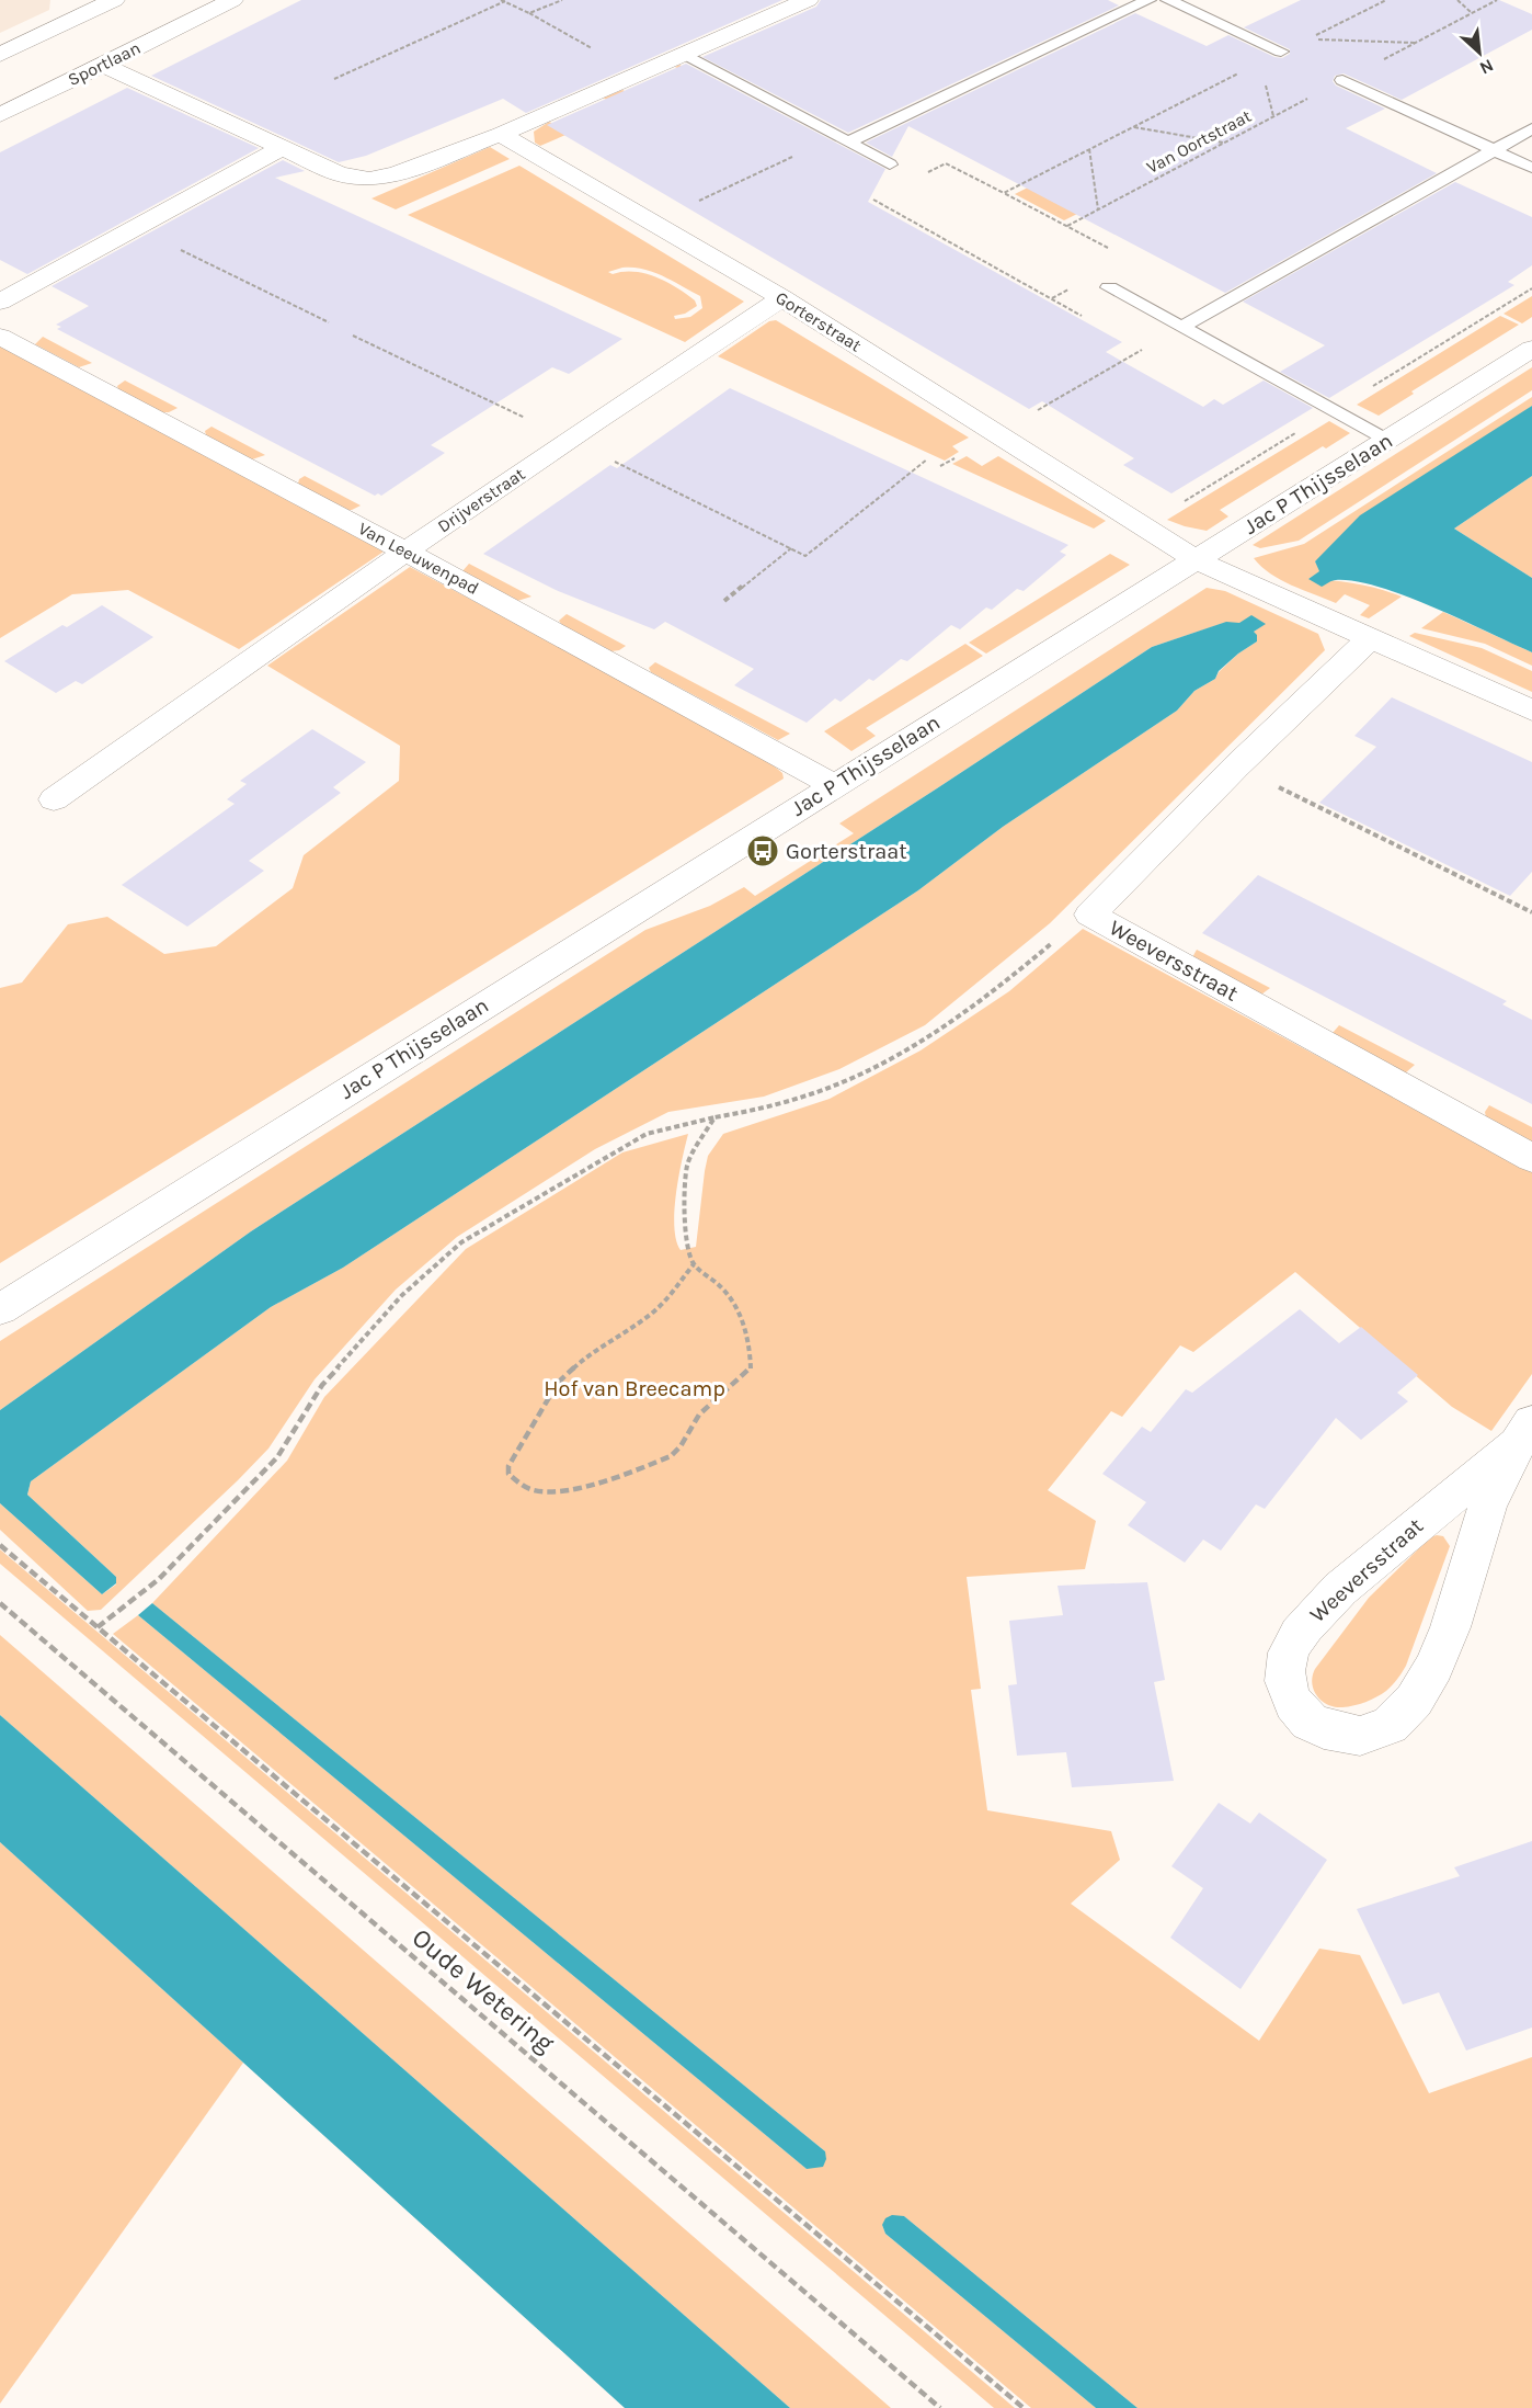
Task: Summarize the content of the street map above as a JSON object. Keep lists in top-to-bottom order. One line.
{"streets":{"street":["Sportlaan","Gorterstraat","Jac P Thijsselaan","Drijverstraat","Van Leeuwenpad","Weeversstraat"],"path":["Van Oortstraat","Oude Wetering"]},"crossings":[["Gorterstraat","Jac P Thijsselaan"],["Gorterstraat","Drijverstraat"],["Jac P Thijsselaan","Van Leeuwenpad"],["Drijverstraat","Van Leeuwenpad"]],"parks":["Hof van Breecamp"],"places":{"bus stop":["Gorterstraat"]},"north":"bottom right"}
